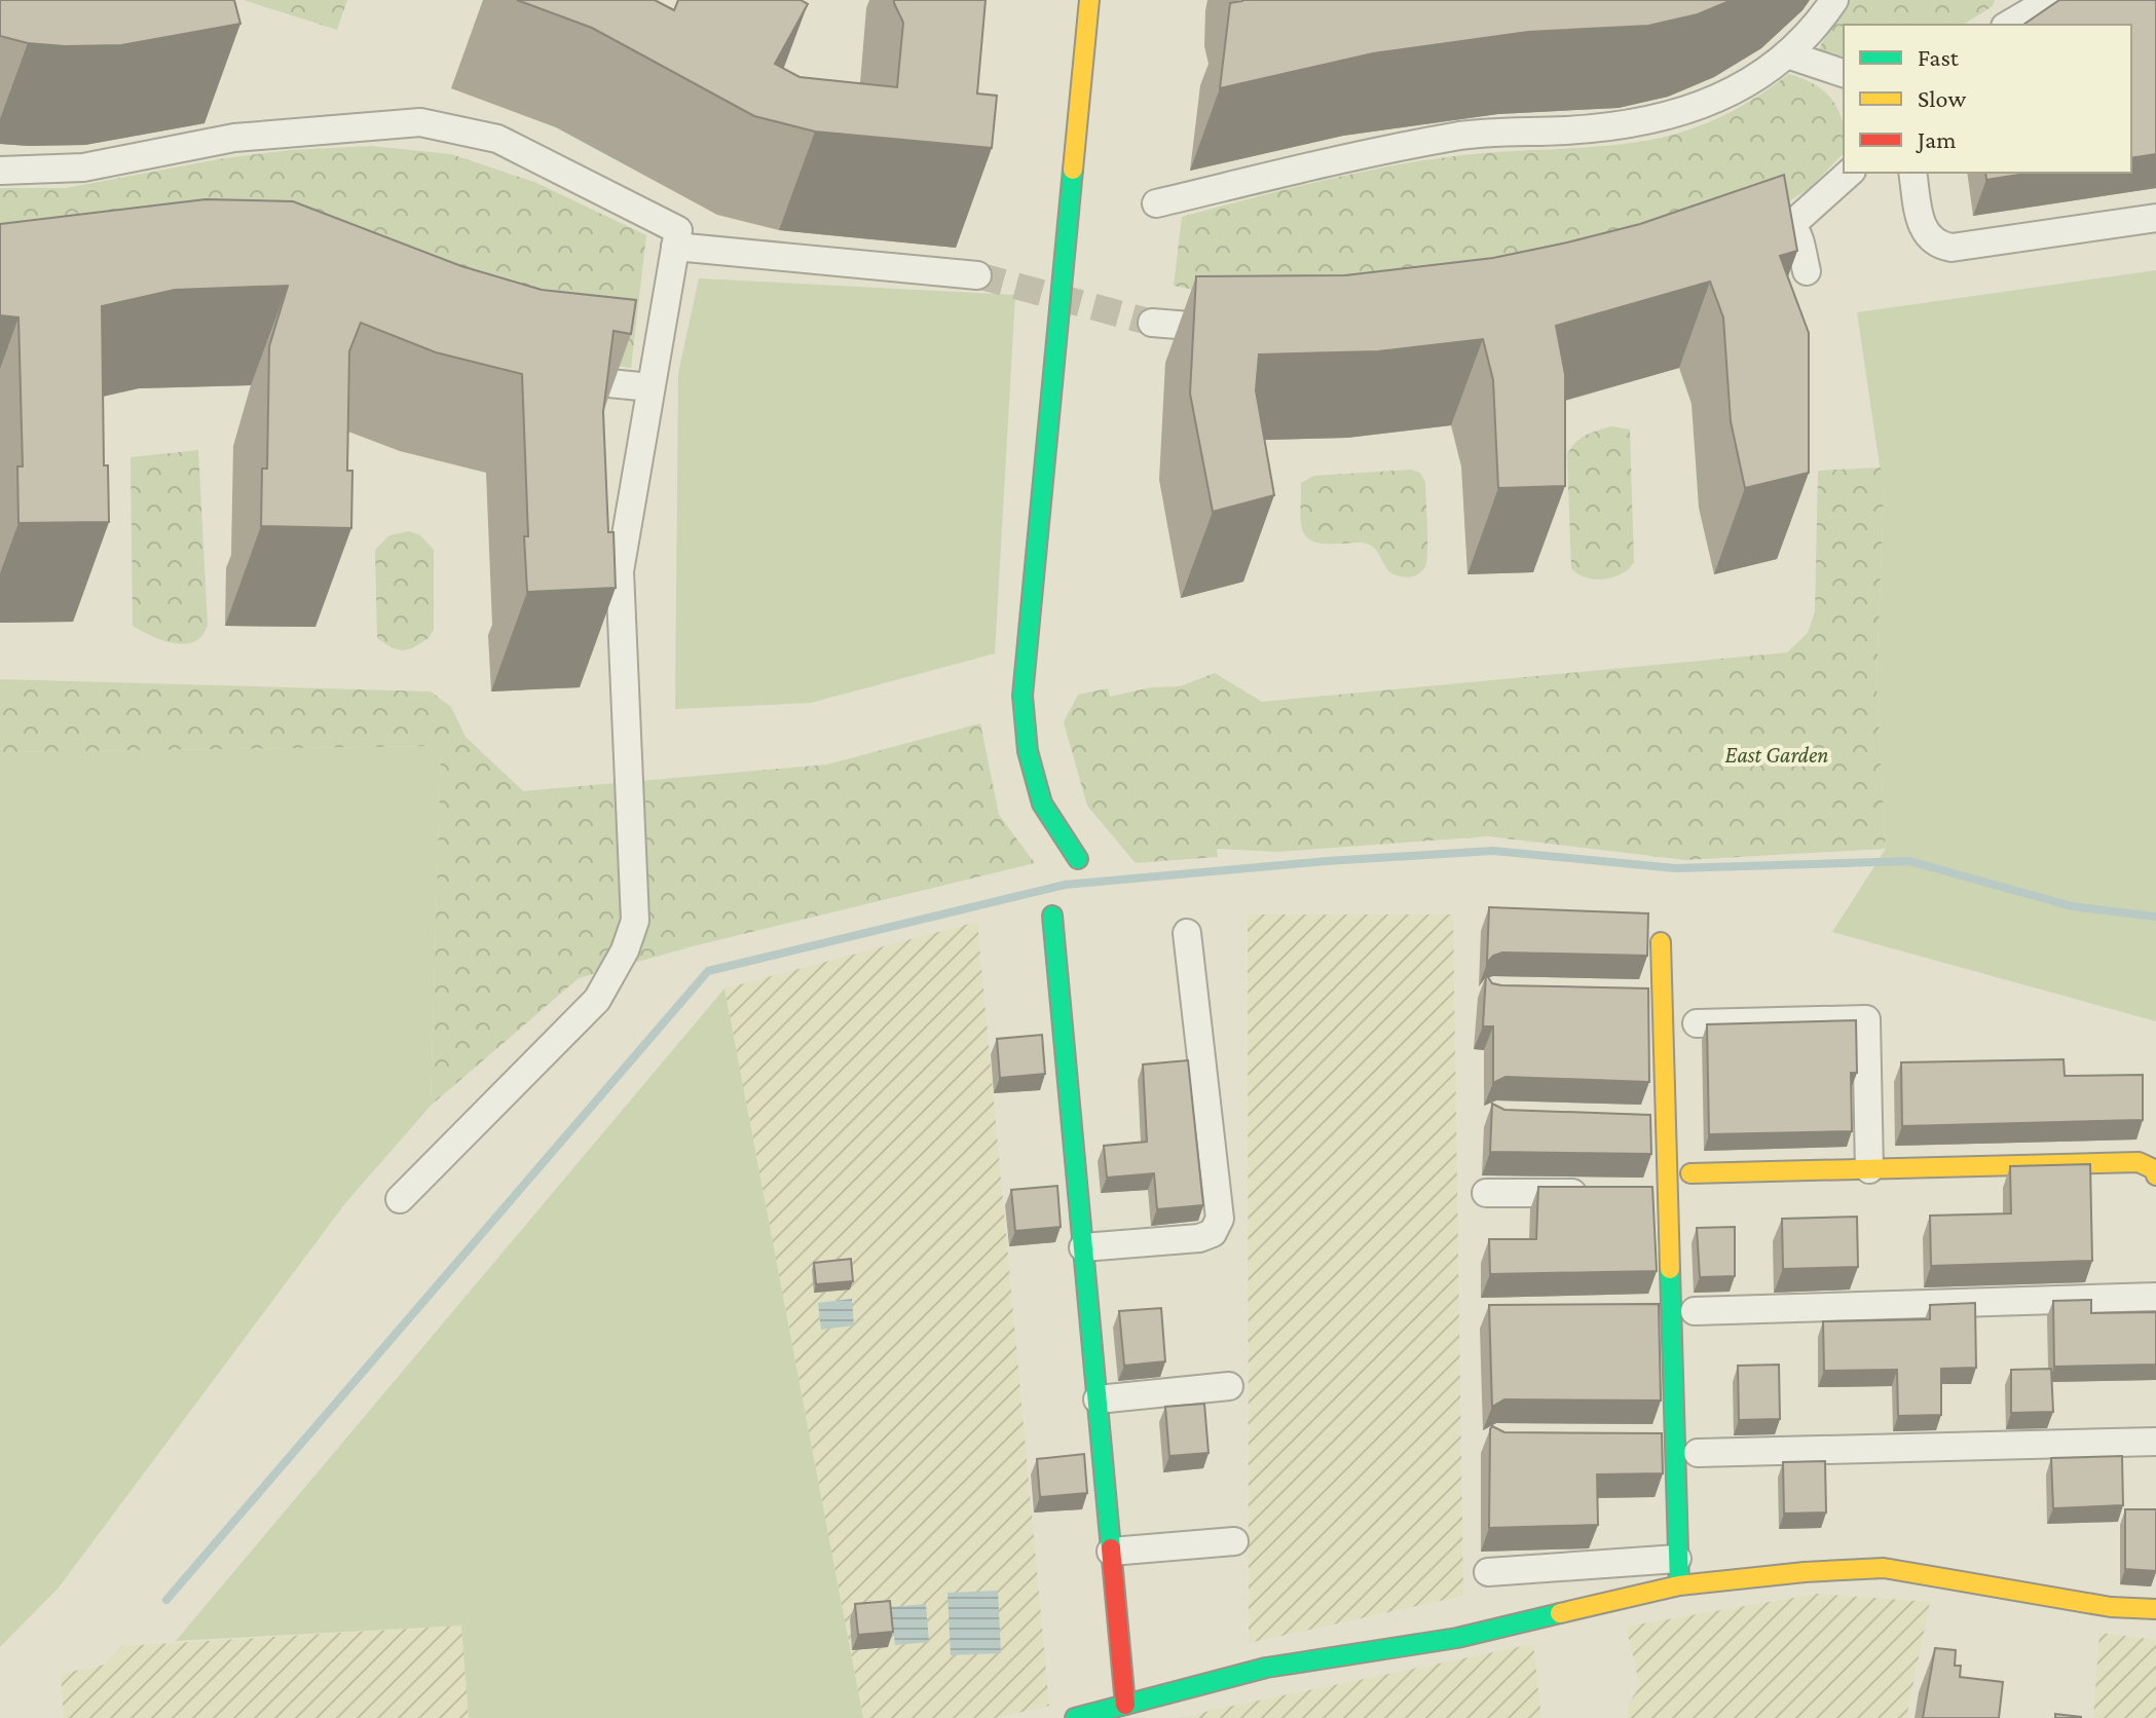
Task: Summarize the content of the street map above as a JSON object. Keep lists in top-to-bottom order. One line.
{"parks":["East Garden"],"legend":["Fast","Slow","Jam"]}
